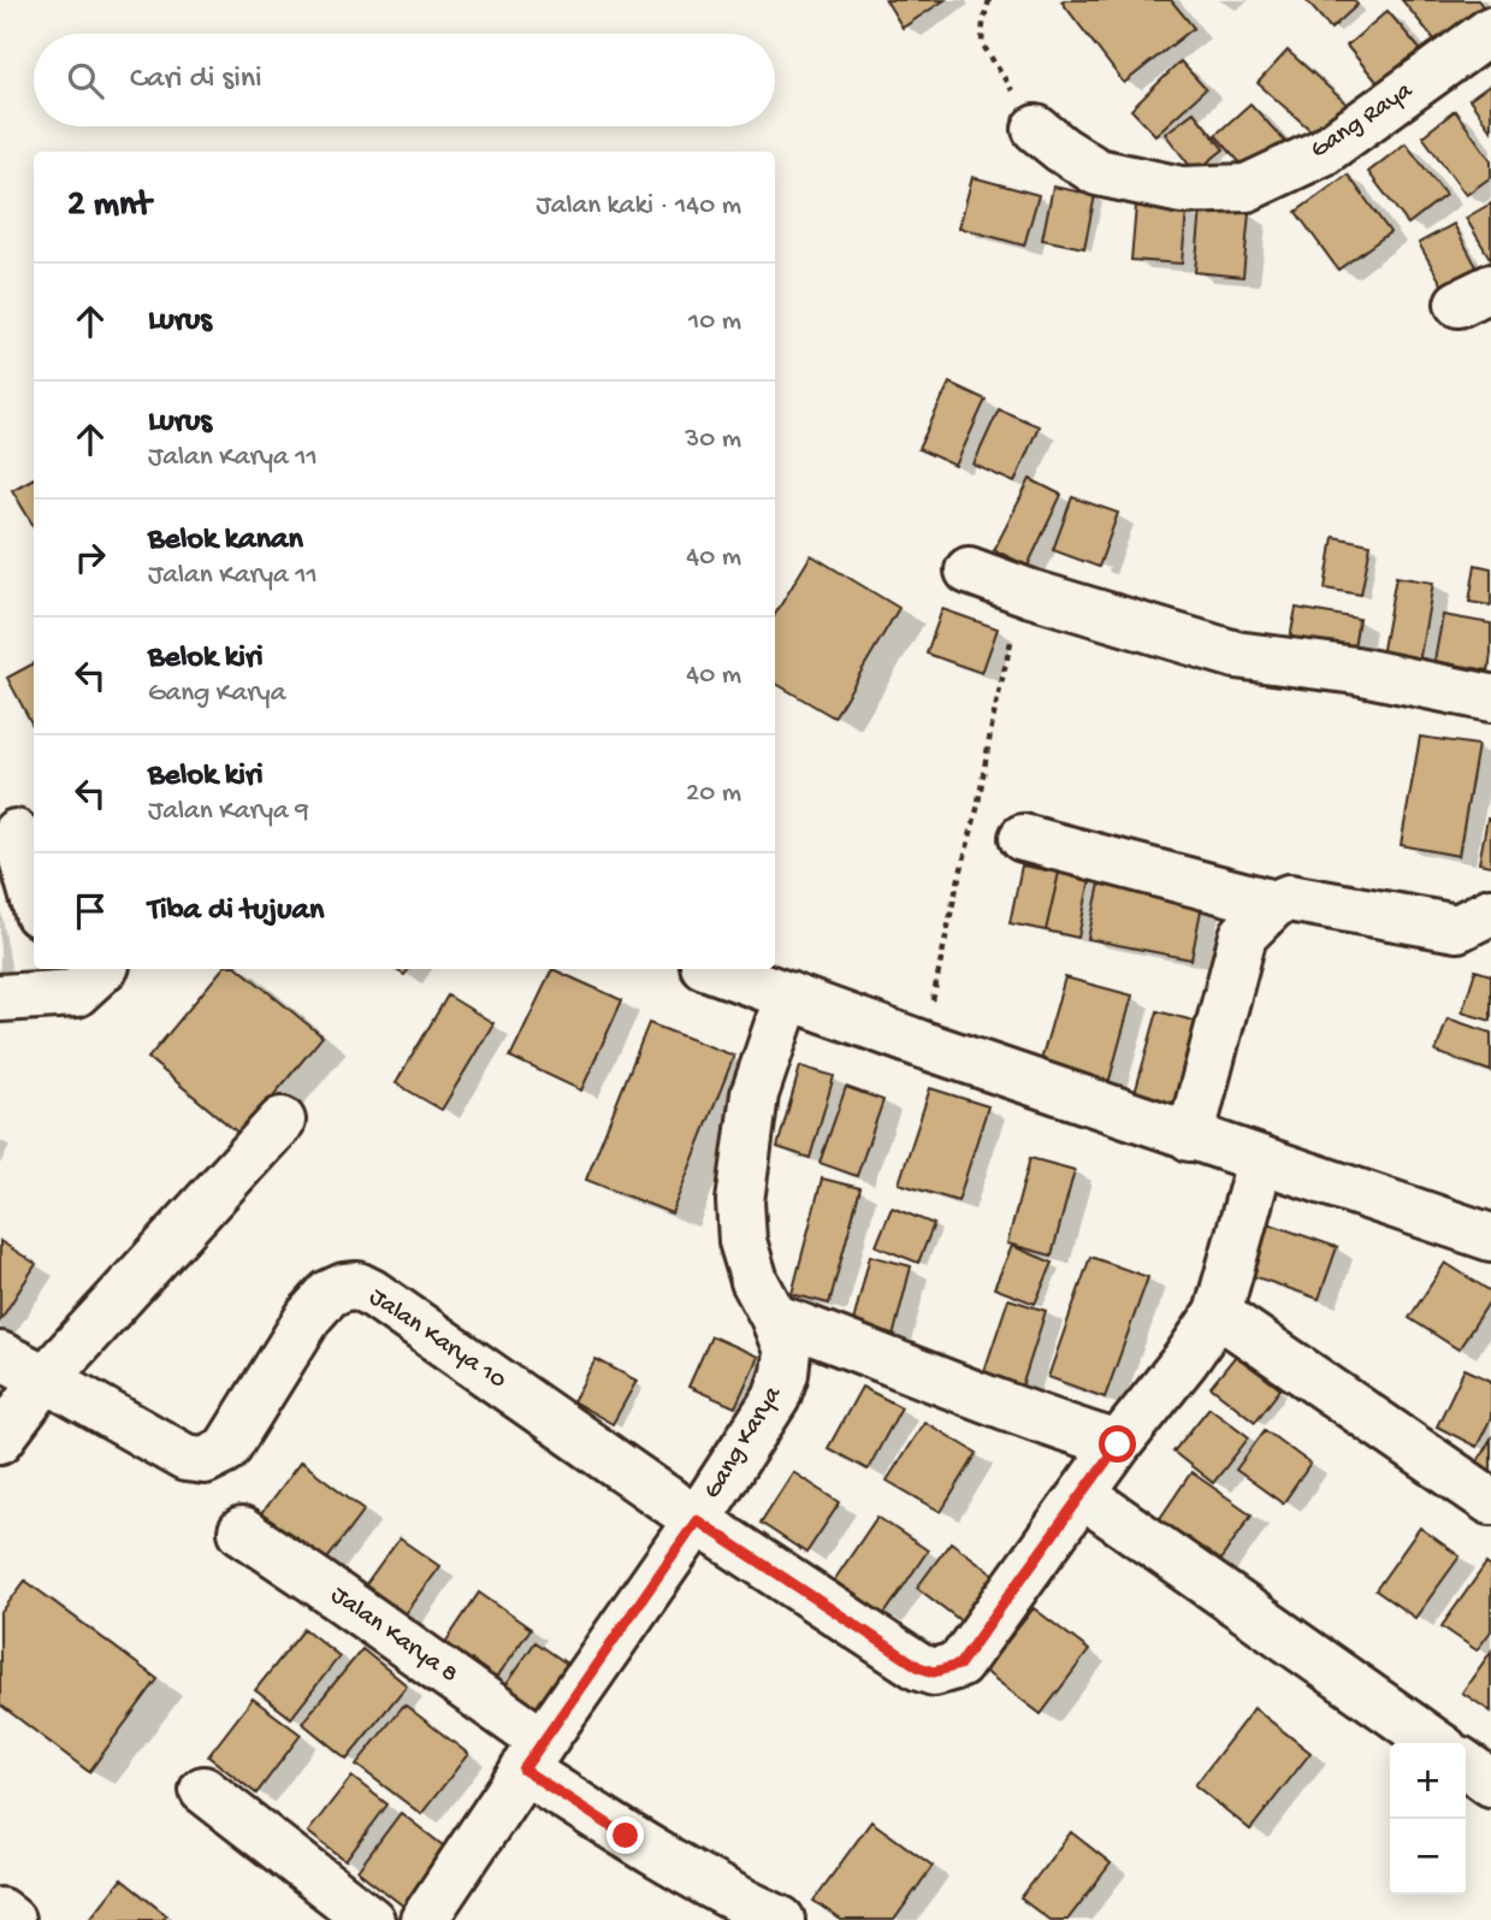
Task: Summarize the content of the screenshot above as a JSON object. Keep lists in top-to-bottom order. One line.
{"streets":{"street":["Gang Raya","Jalan Karya 10","Gang Karya","Jalan Karya 8"]},"crossings":[["Jalan Karya 10","Gang Karya"],["Gang Karya","Jalan Karya 8"]],"page":{"search":"Cari di sini","heading":["2 mnt","Jalan kaki · 140 m"],"list":[["Lurus","10 m"],["Lurus","Jalan Karya 11","30 m"],["Belok kanan","Jalan Karya 11","40 m"],["Belok kiri","Gang Karya","40 m"],["Belok kiri","Jalan Karya 9","20 m"],"Tiba di tujuan"],"map_buttons":["+","−"]}}
